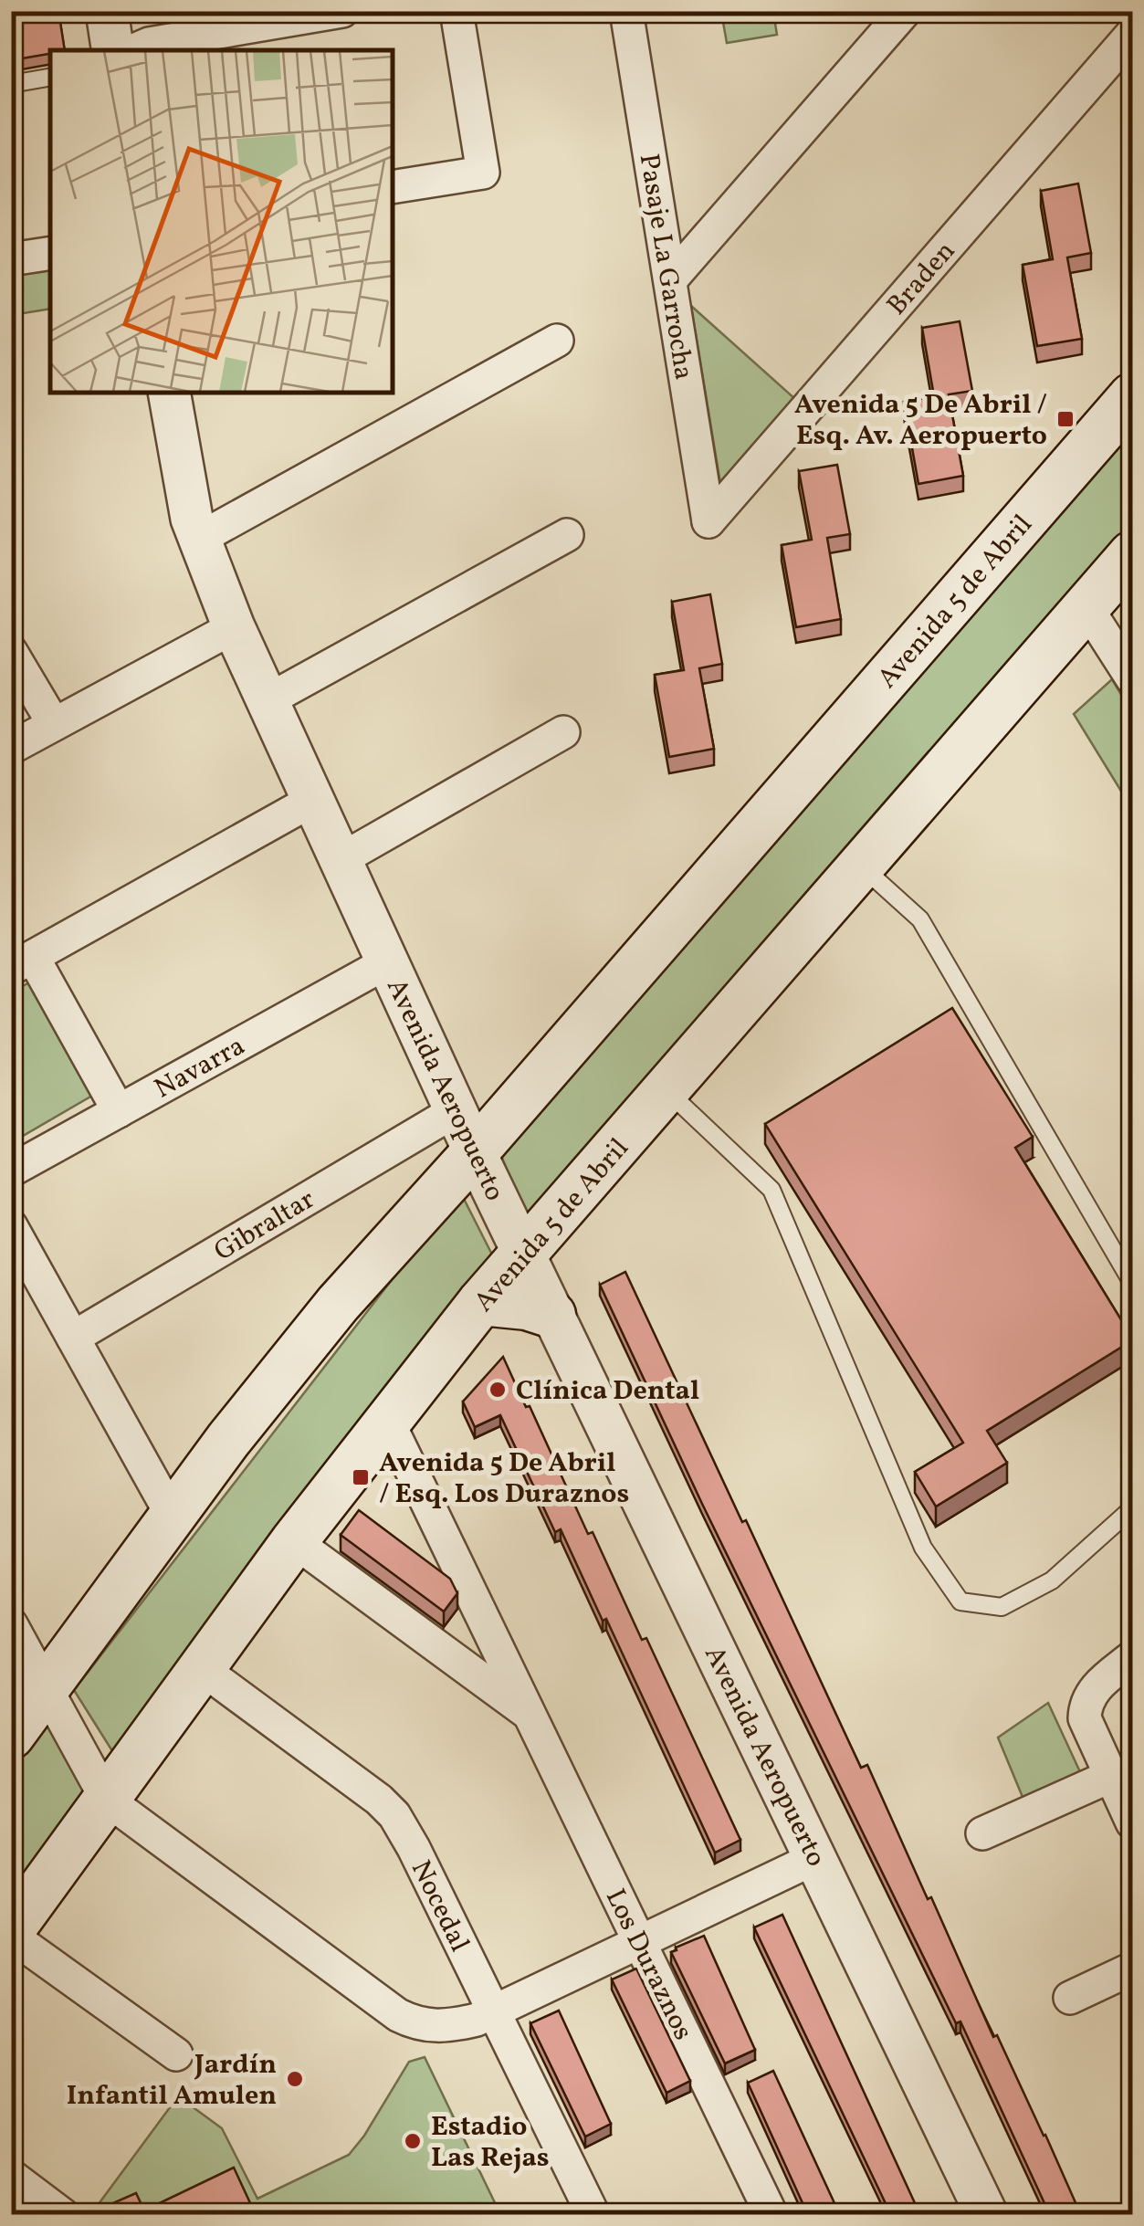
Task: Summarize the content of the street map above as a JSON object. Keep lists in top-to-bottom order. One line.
{"streets":{"main road":["Avenida 5 de Abril"],"street":["Pasaje La Garrocha","Braden","Navarra","Avenida Aeropuerto","Gibraltar","Nocedal","Los Duraznos"]},"crossings":[["Pasaje La Garrocha","Braden"],["Avenida 5 de Abril","Avenida Aeropuerto"],["Avenida 5 de Abril","Nocedal"],["Avenida 5 de Abril","Los Duraznos"],["Navarra","Avenida Aeropuerto"],["Avenida Aeropuerto","Gibraltar"]],"places":{"transit":["Avenida 5 De Abril / Esq. Av. Aeropuerto","Avenida 5 De Abril / Esq. Los Duraznos"],"other":["Clínica Dental","Jardín Infantil Amulen","Estadio Las Rejas"]}}
